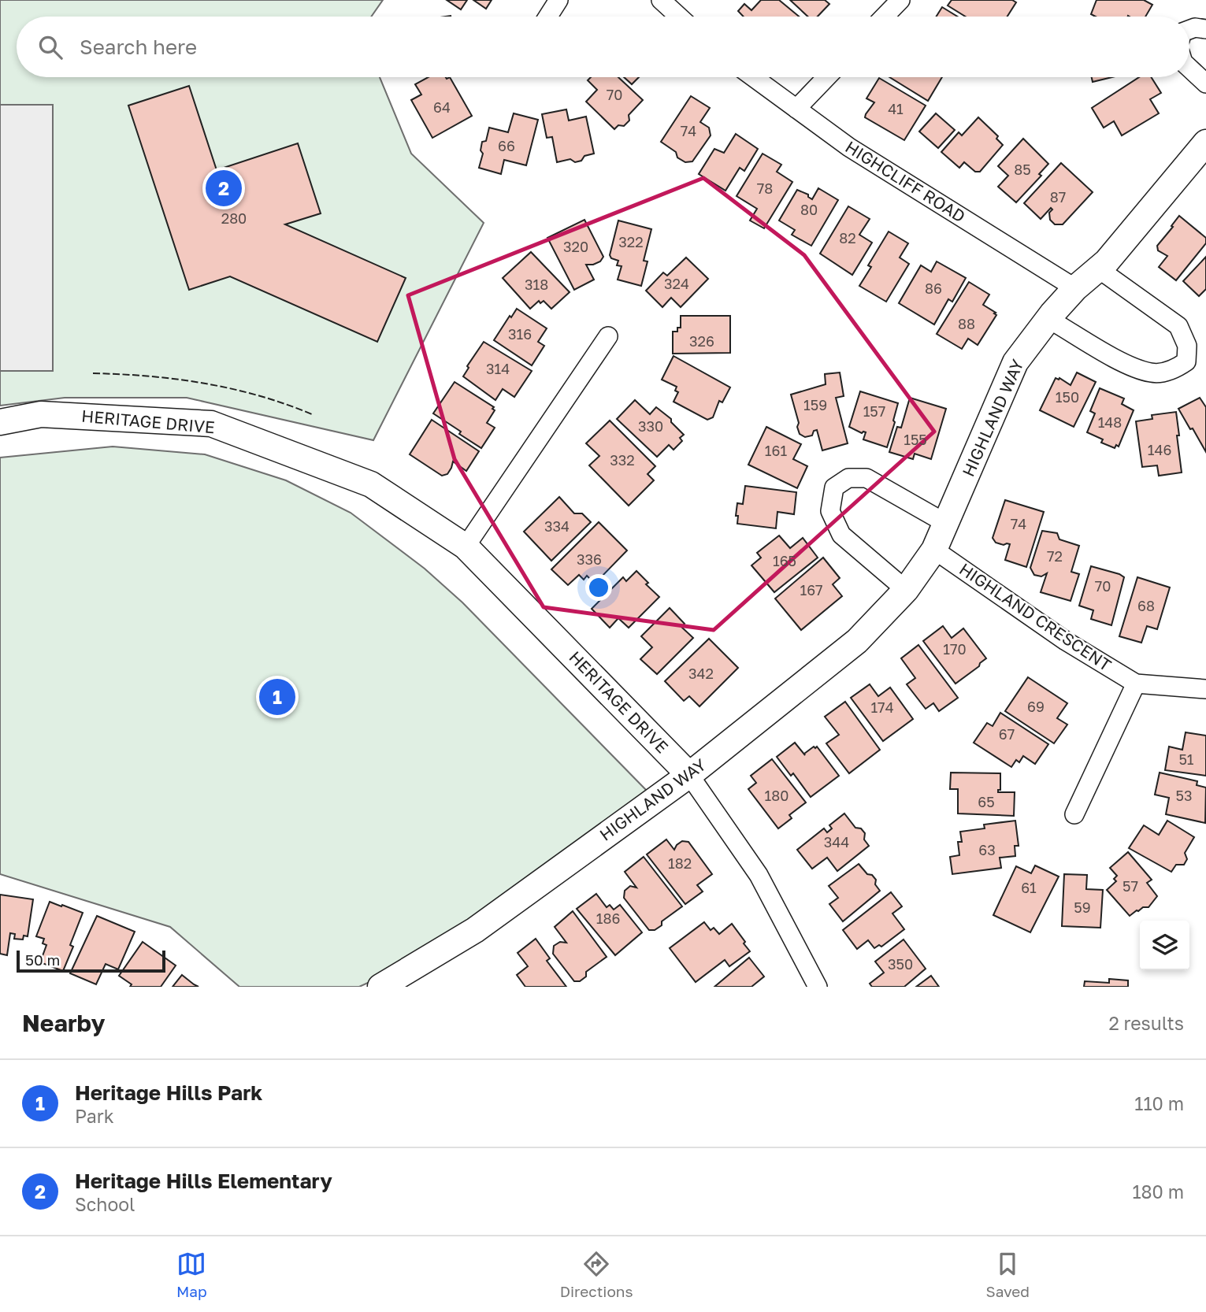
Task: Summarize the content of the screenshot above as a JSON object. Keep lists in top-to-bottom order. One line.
{"streets":{"street":["HIGHCLIFF ROAD","HIGHLAND WAY","HERITAGE DRIVE","HIGHLAND CRESCENT"]},"crossings":[["HIGHCLIFF ROAD","HIGHLAND WAY"],["HIGHLAND WAY","HERITAGE DRIVE"],["HIGHLAND WAY","HIGHLAND CRESCENT"]],"house_numbers":["70","64","41","74","66","85","78","87","80","280","82","322","320","324","318","86","88","316","326","314","150","159","157","148","330","155","146","161","332","74","334","72","336","165","70","167","68","170","342","69","174","67","51","180","53","65","344","63","182","57","61","59","186","350"],"scale_bar":"50 m","page":{"search":"Search here","pins":["2","1"],"scale":"50 m","heading":["Nearby","2 results"],"list":[{"mark":"1","name":"Heritage Hills Park","note":"Park","value":"110 m"},{"mark":"2","name":"Heritage Hills Elementary","note":"School","value":"180 m"}],"nav":["Map","Directions","Saved"]}}
